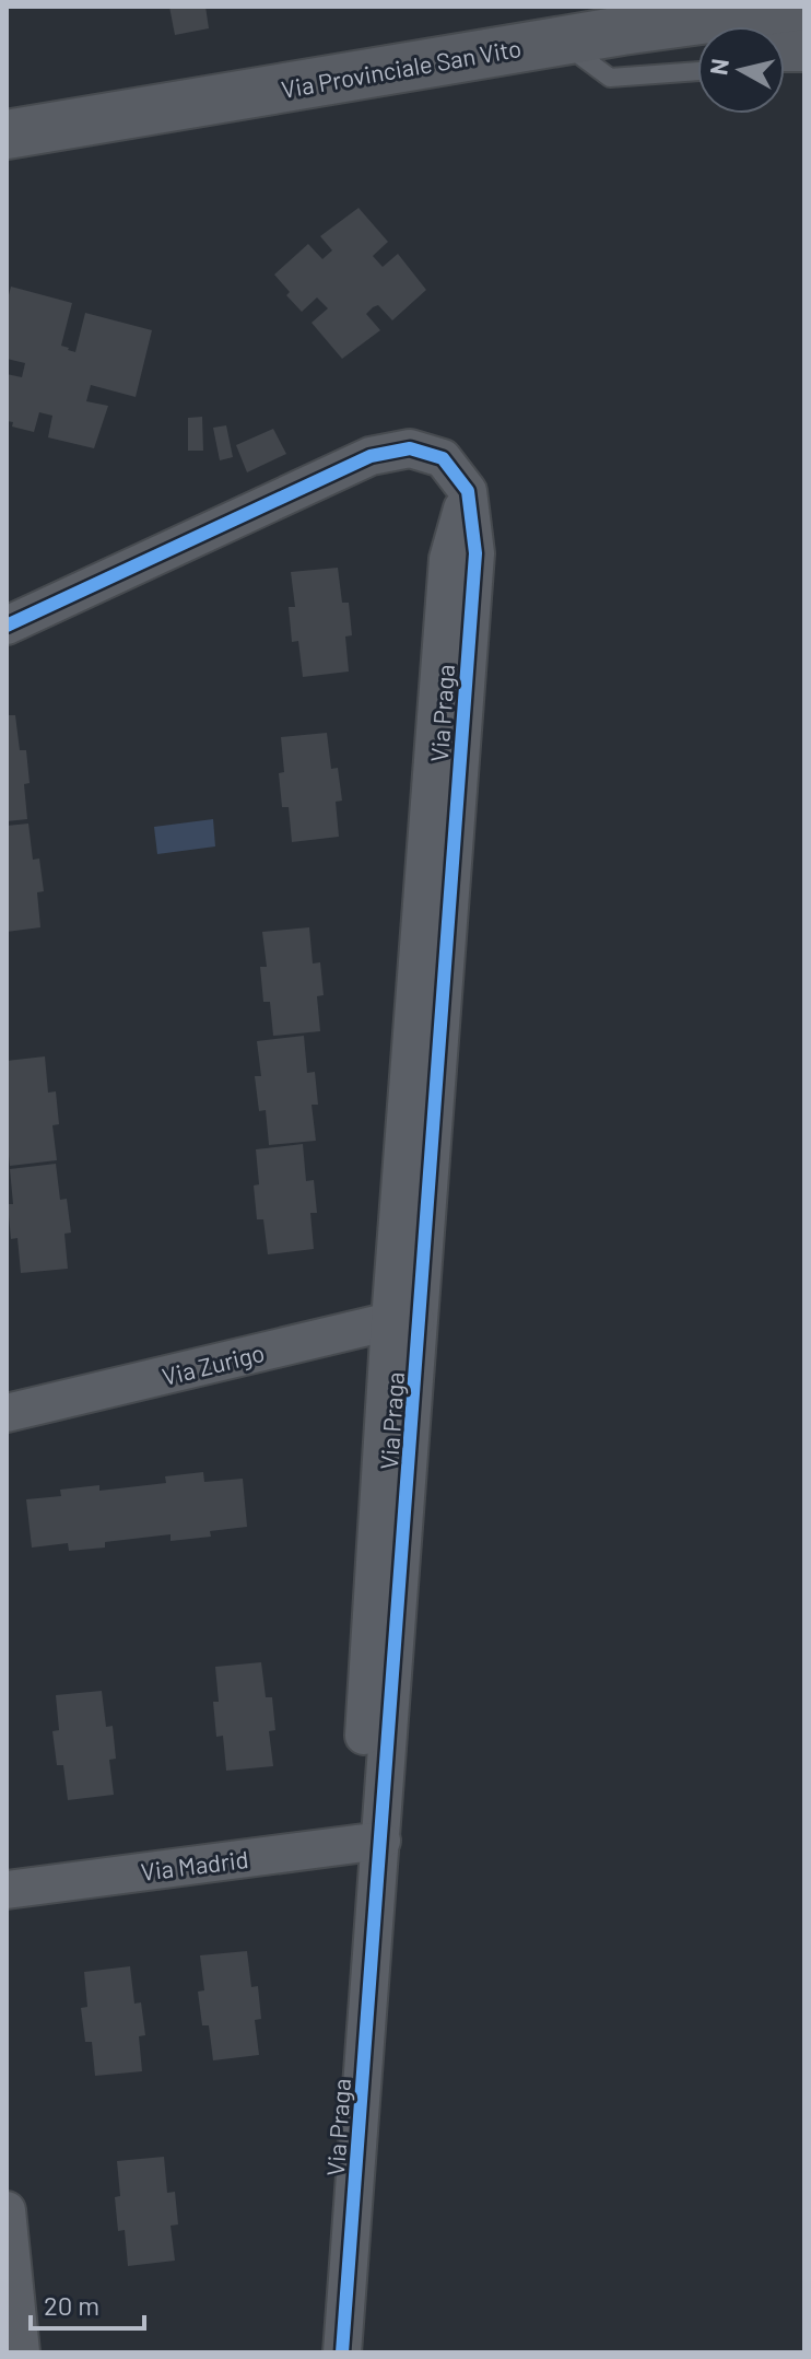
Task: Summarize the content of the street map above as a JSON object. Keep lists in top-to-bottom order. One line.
{"streets":{"main road":["Via Provinciale San Vito"],"street":["Via Praga","Via Zurigo","Via Madrid"]},"crossings":[["Via Praga","Via Zurigo"],["Via Praga","Via Madrid"]],"scale_bar":"20 m","north":"left"}
